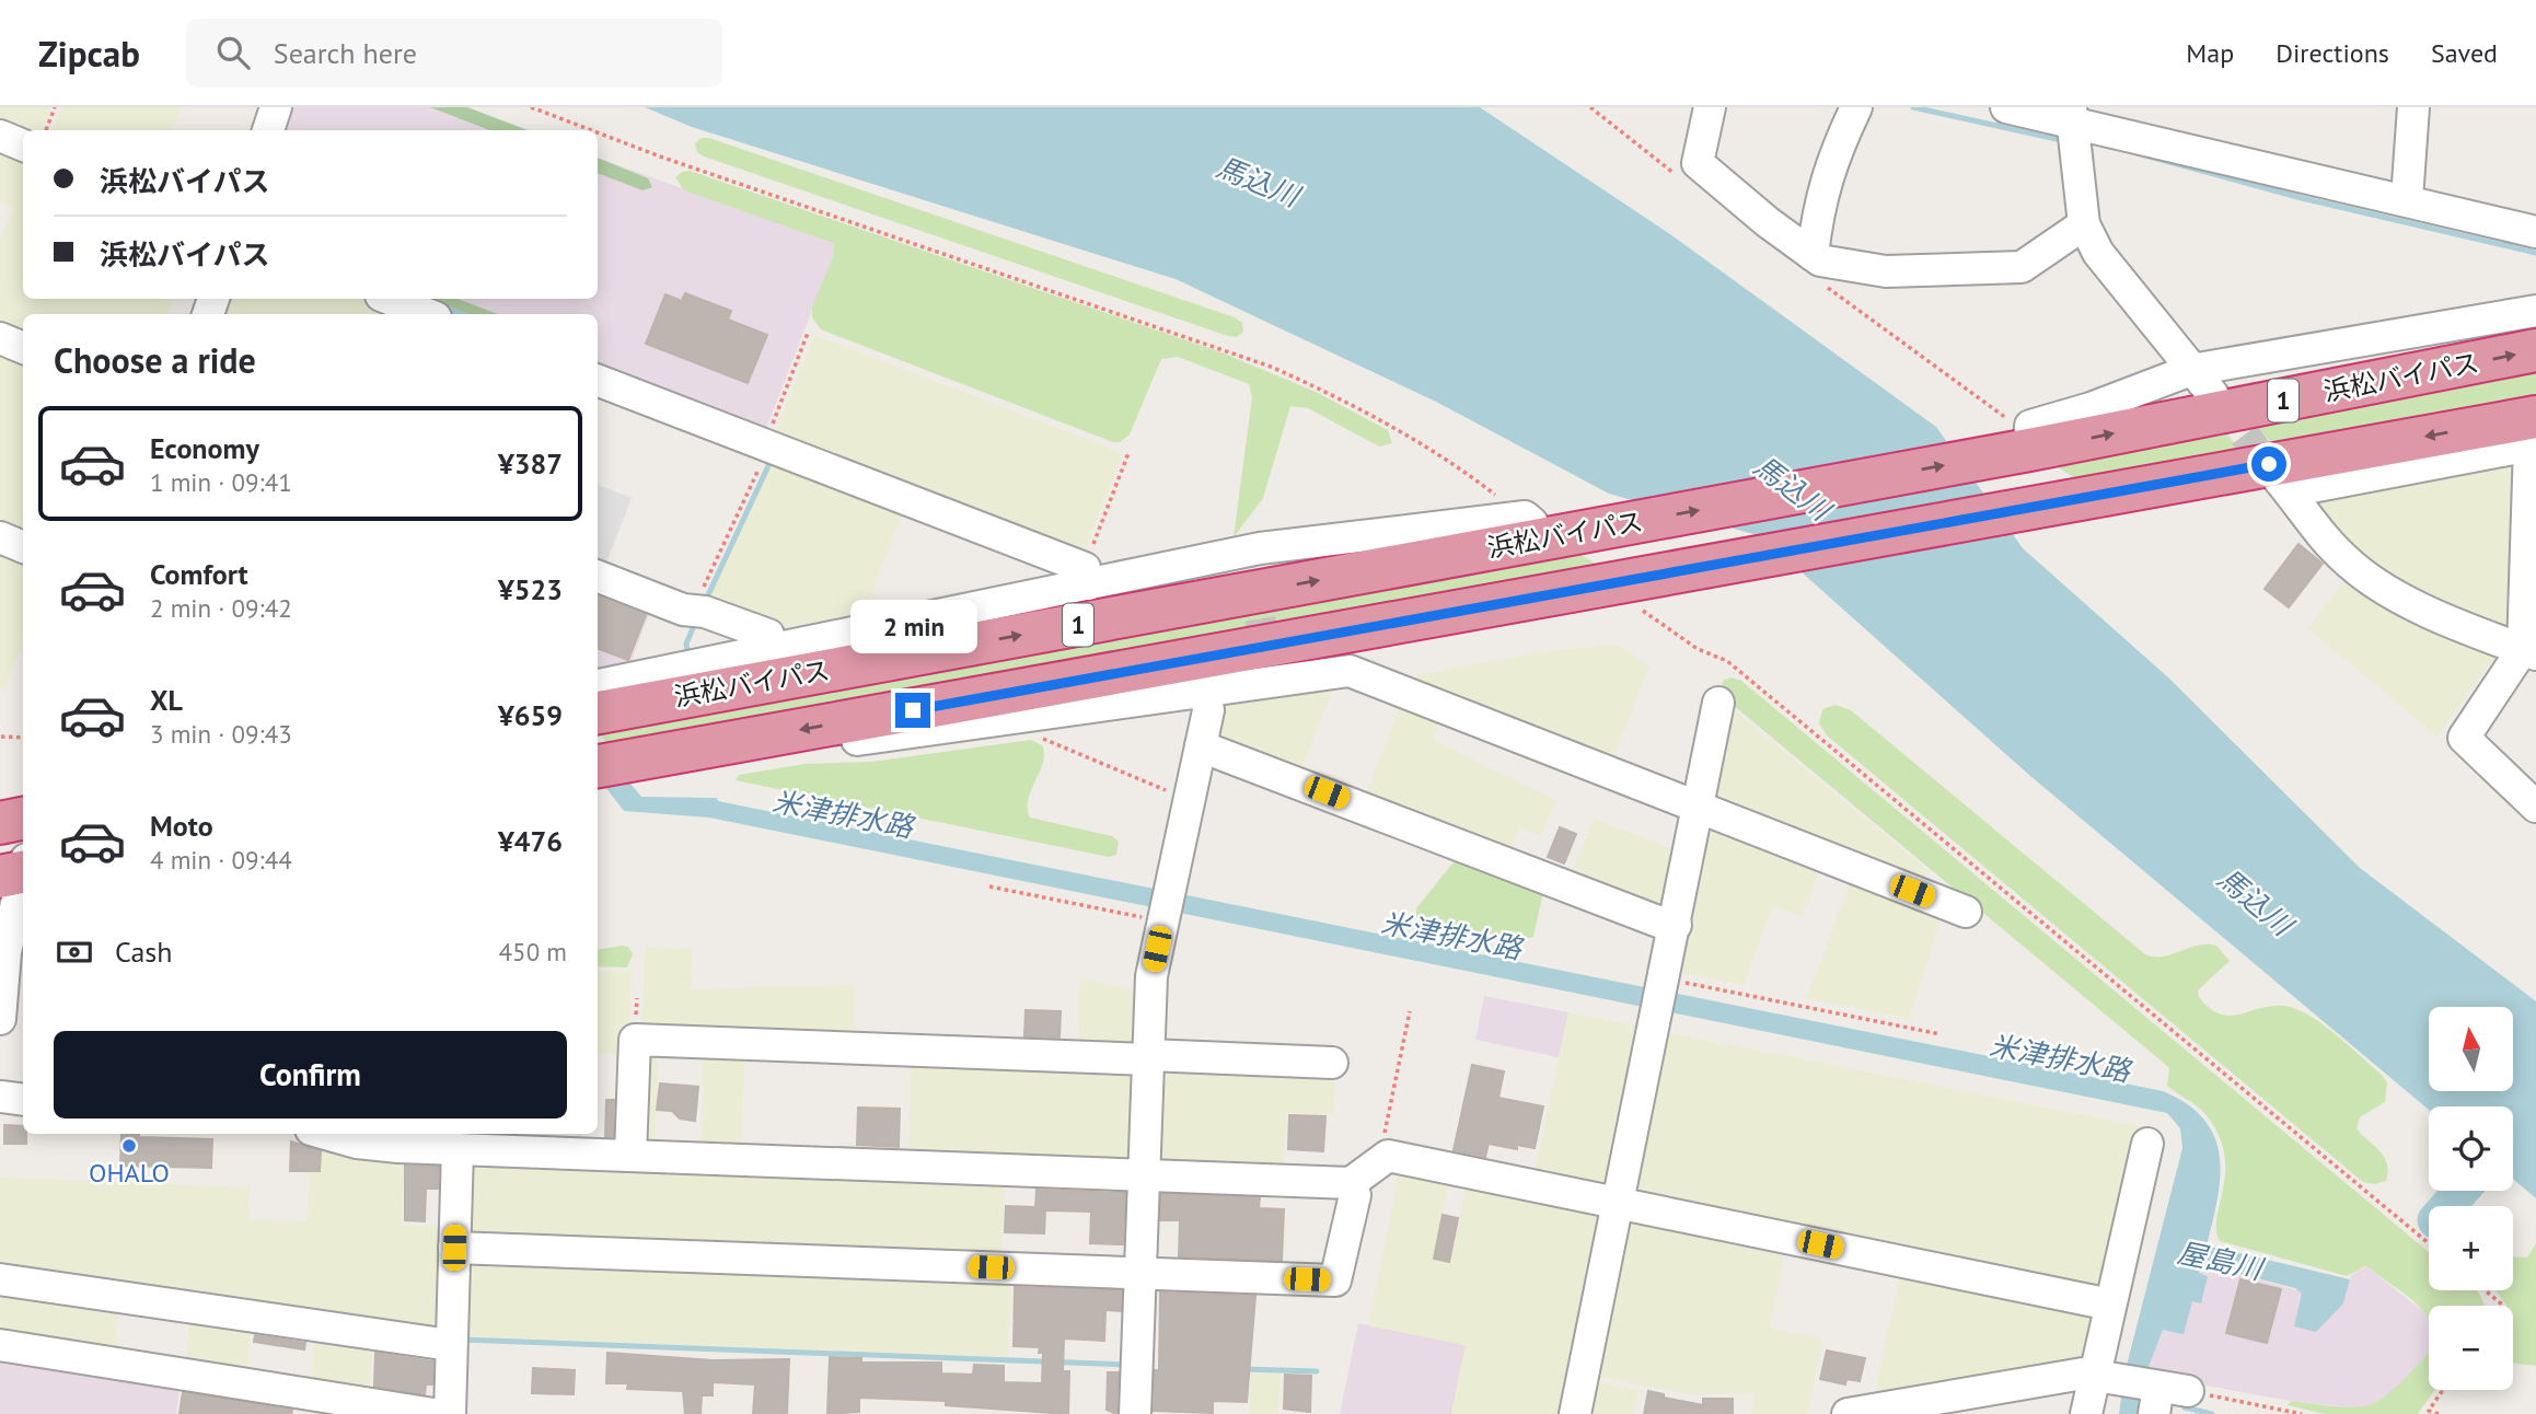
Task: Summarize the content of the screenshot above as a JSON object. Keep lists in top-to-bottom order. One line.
{"streets":{"highway":["浜松バイパス","1"]},"water":["馬込川","米津排水路","屋島川"],"places":["OHALO"],"north":"top","page":{"header":"Zipcab","search":"Search here","nav":["Map","Directions","Saved"],"banner":["浜松バイパス","浜松バイパス"],"heading":"Choose a ride","list":[{"name":"Economy","note":"1 min · 09:41","value":"¥387"},{"name":"Comfort","note":"2 min · 09:42","value":"¥523"},{"name":"XL","note":"3 min · 09:43","value":"¥659"},{"name":"Moto","note":"4 min · 09:44","value":"¥476"}],"bubble":"2 min","pay":["Cash","450 m"],"map_buttons":["+","−"],"buttons":"Confirm"}}
